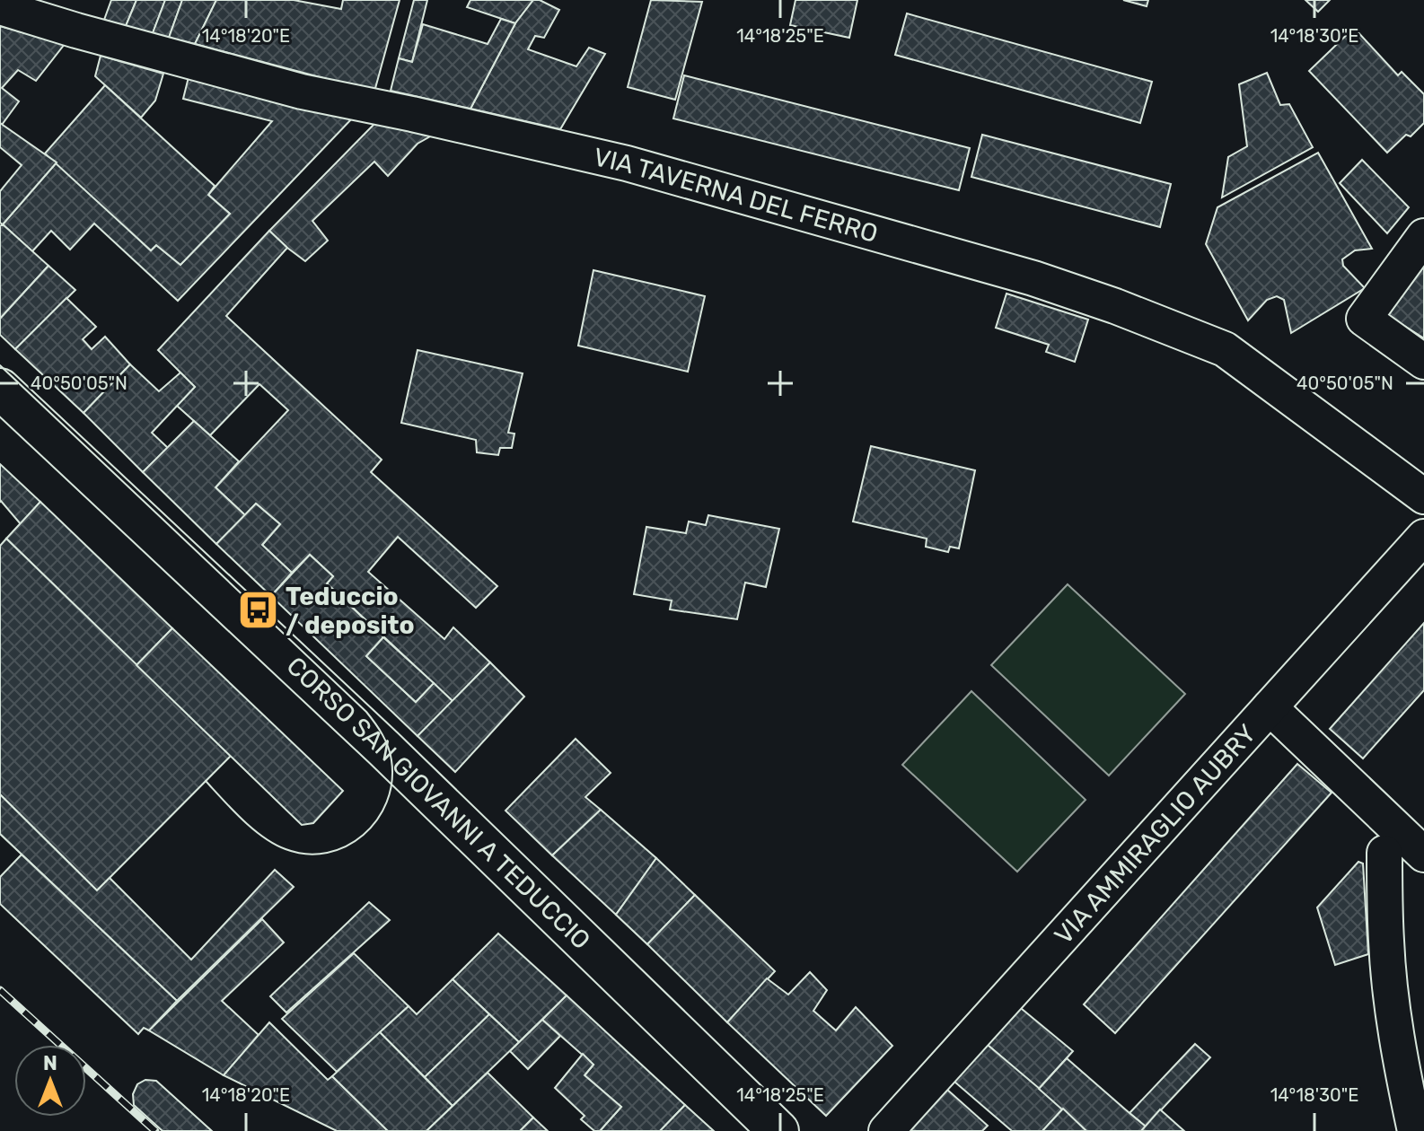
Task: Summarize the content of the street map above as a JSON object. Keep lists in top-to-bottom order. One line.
{"streets":{"main road":["CORSO SAN GIOVANNI A TEDUCCIO"],"street":["VIA TAVERNA DEL FERRO","VIA AMMIRAGLIO AUBRY"]},"places":{"bus stop":["Teduccio / deposito"]},"north":"top","coordinates":["14°18'20\"E","14°18'25\"E","14°18'30\"E","40°50'05\"N"]}
